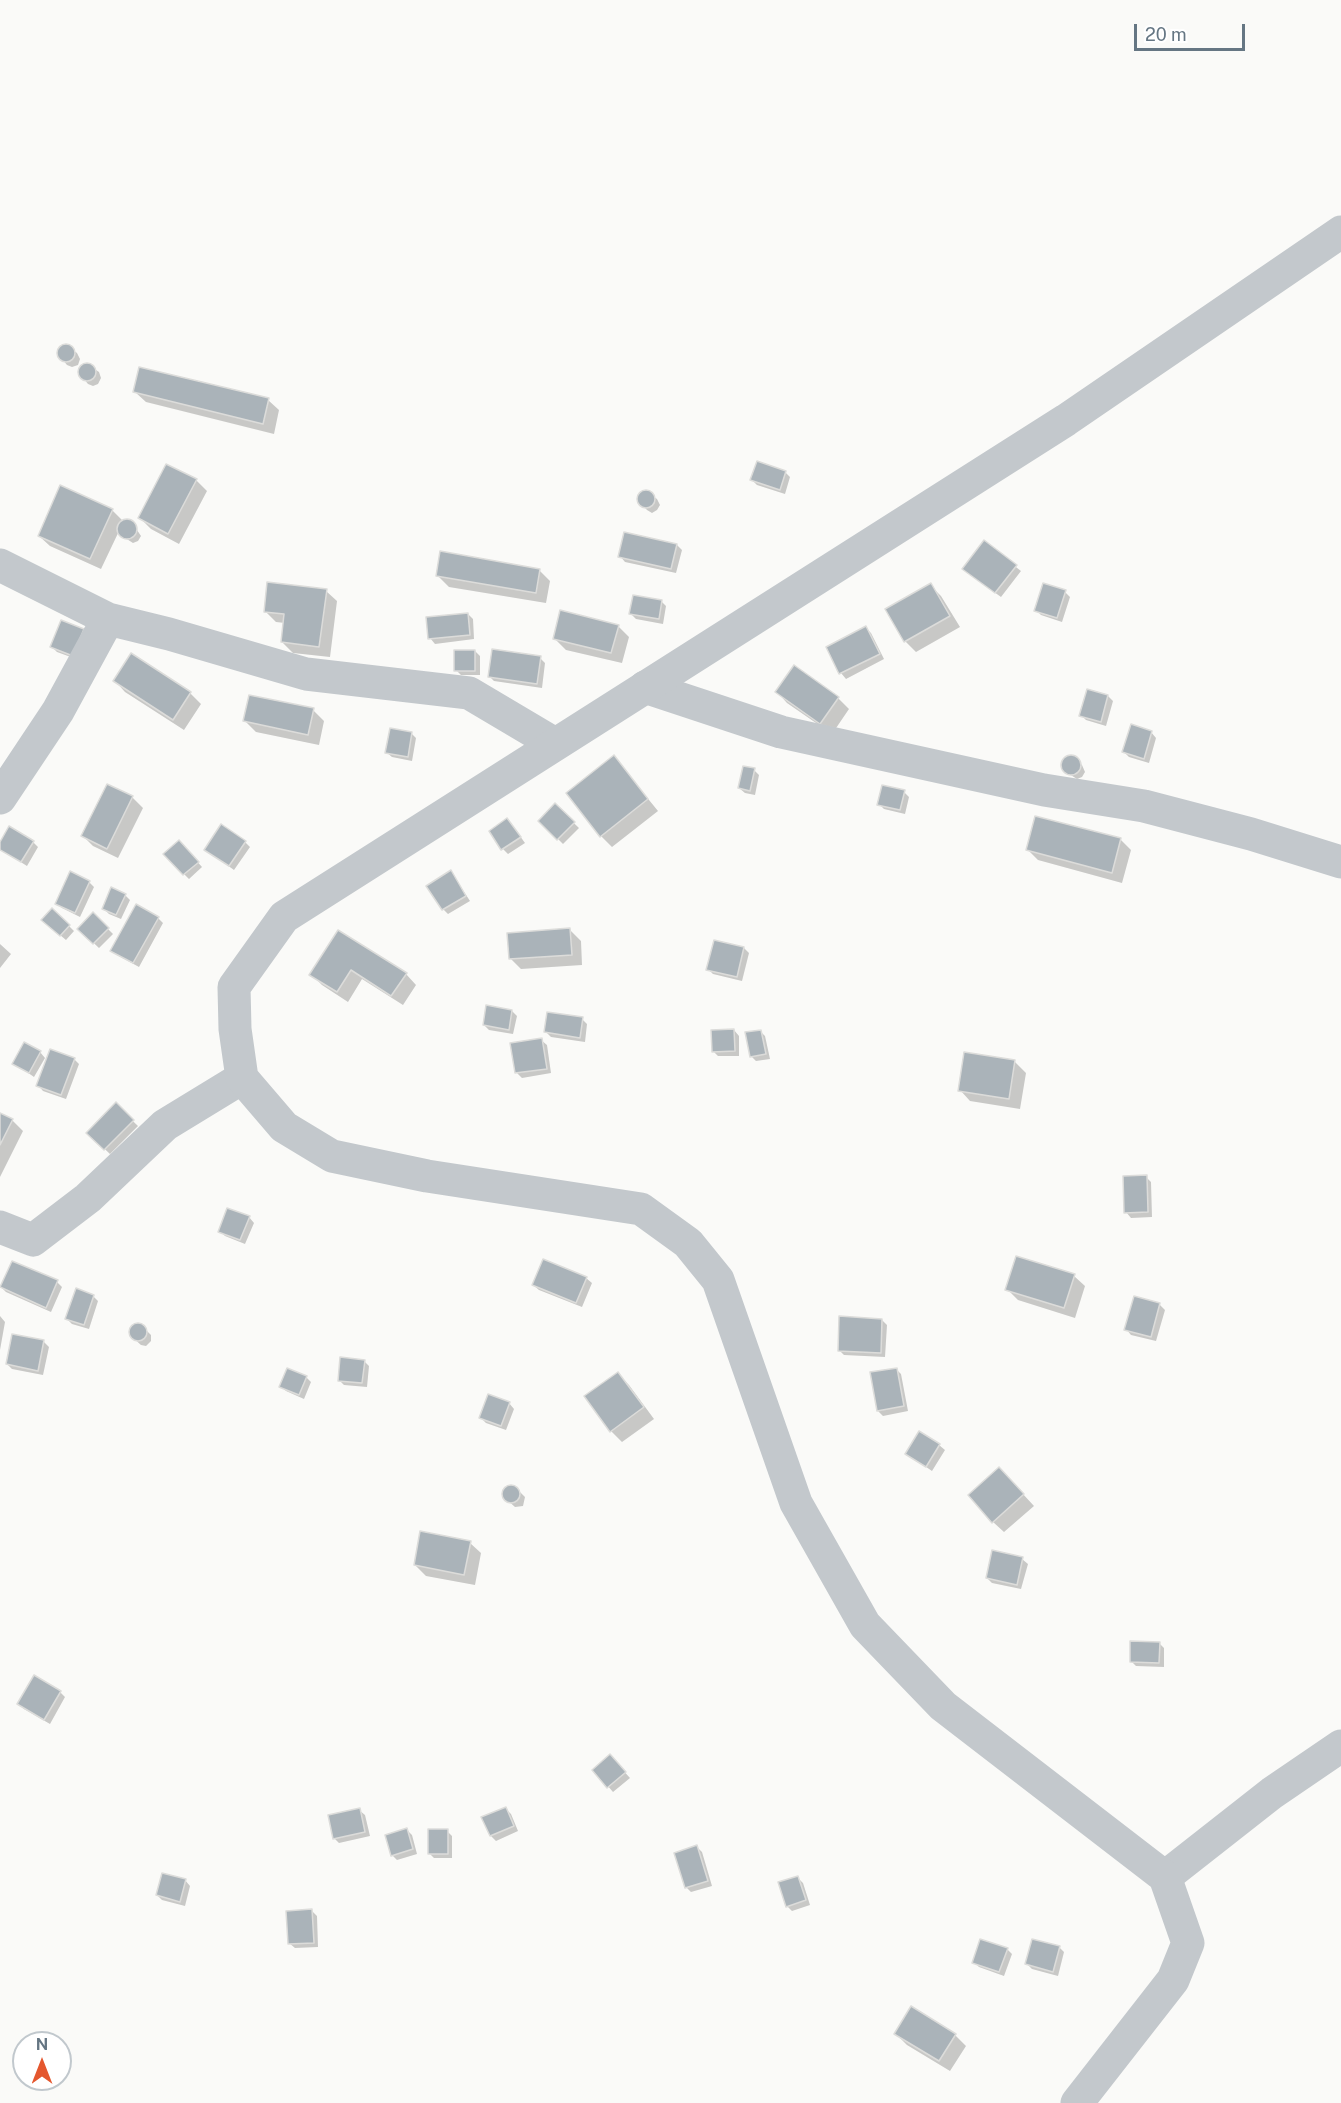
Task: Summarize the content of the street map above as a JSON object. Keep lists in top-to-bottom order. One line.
{"scale_bar":"20 m","north":"top"}
